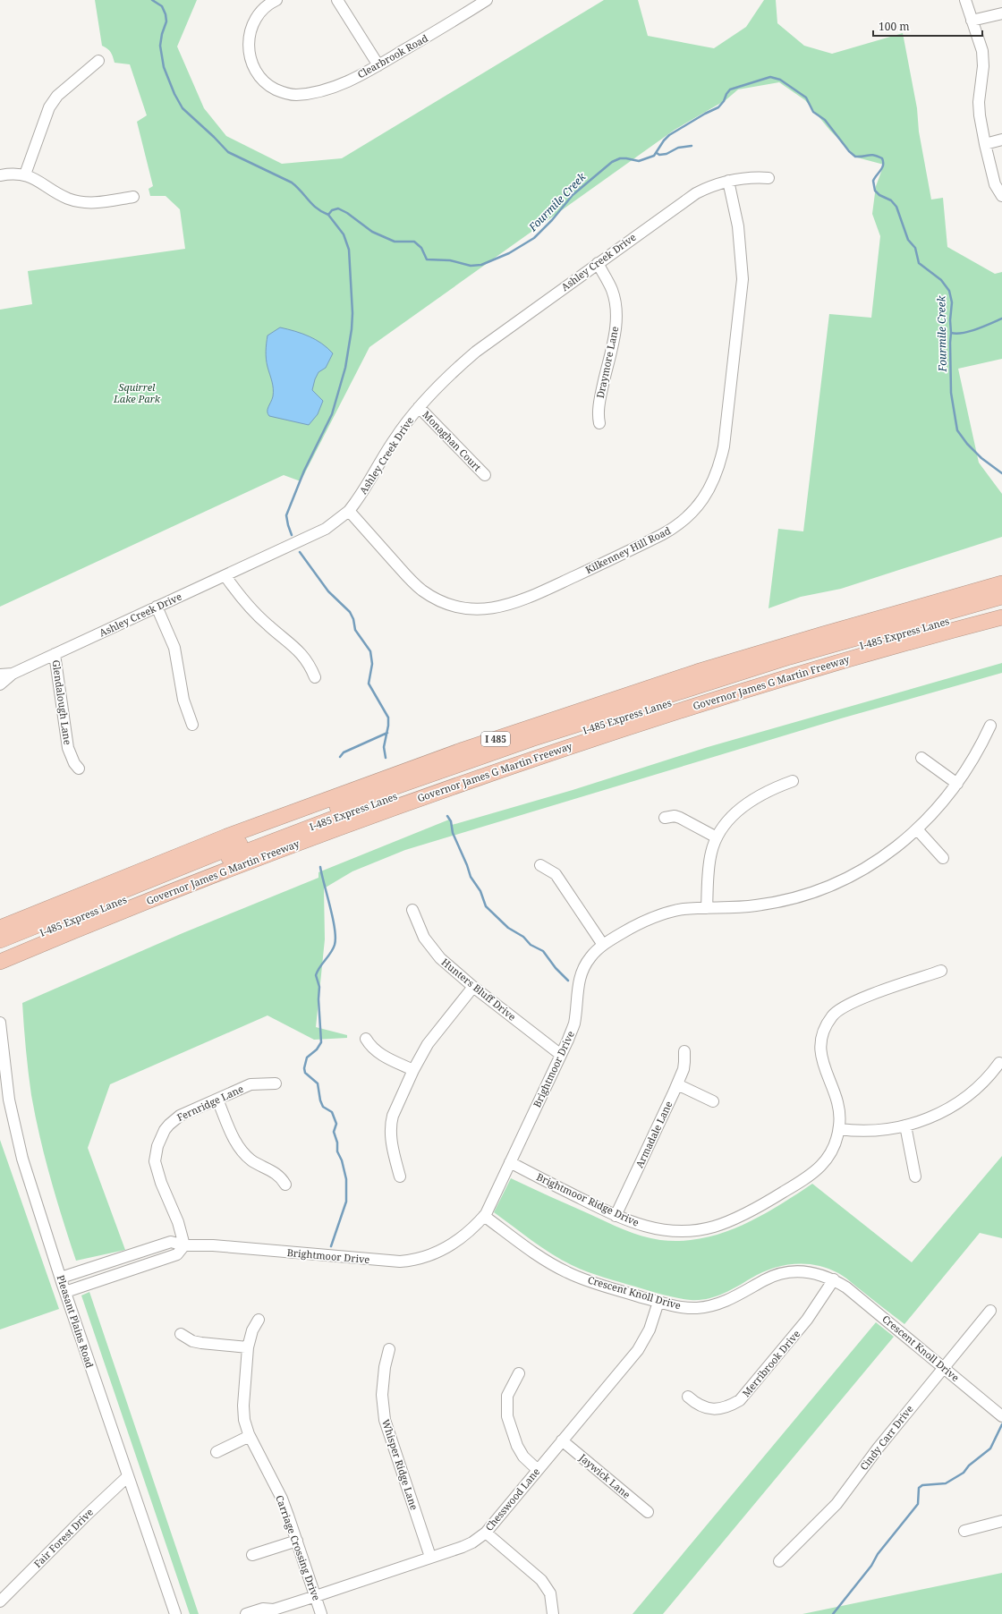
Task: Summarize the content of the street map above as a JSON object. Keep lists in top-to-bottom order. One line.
{"streets":{"highway":["I-485 Express Lanes","Governor James G Martin Freeway","I 485"],"street":["Clearbrook Road","Ashley Creek Drive","Draymore Lane","Monaghan Court","Kilkenney Hill Road","Glendalough Lane","Hunters Bluff Drive","Brightmoor Drive","Fernridge Lane","Armadale Lane","Brightmoor Ridge Drive","Crescent Knoll Drive","Pleasant Plains Road","Merribrook Drive","Cindy Carr Drive","Whisper Ridge Lane","Jaywick Lane","Chesswood Lane","Fair Forest Drive","Carriage Crossing Drive"]},"crossings":[["Ashley Creek Drive","Draymore Lane"],["Ashley Creek Drive","Monaghan Court"],["Ashley Creek Drive","Kilkenney Hill Road"],["Ashley Creek Drive","Glendalough Lane"],["Hunters Bluff Drive","Brightmoor Drive"],["Brightmoor Drive","Fernridge Lane"],["Brightmoor Drive","Brightmoor Ridge Drive"],["Brightmoor Drive","Crescent Knoll Drive"],["Brightmoor Drive","Pleasant Plains Road"],["Armadale Lane","Brightmoor Ridge Drive"],["Crescent Knoll Drive","Merribrook Drive"],["Crescent Knoll Drive","Cindy Carr Drive"],["Crescent Knoll Drive","Chesswood Lane"],["Pleasant Plains Road","Fair Forest Drive"],["Whisper Ridge Lane","Chesswood Lane"],["Jaywick Lane","Chesswood Lane"],["Chesswood Lane","Carriage Crossing Drive"]],"water":["Fourmile Creek"],"parks":["Squirrel Lake Park"],"scale_bar":"100 m"}
